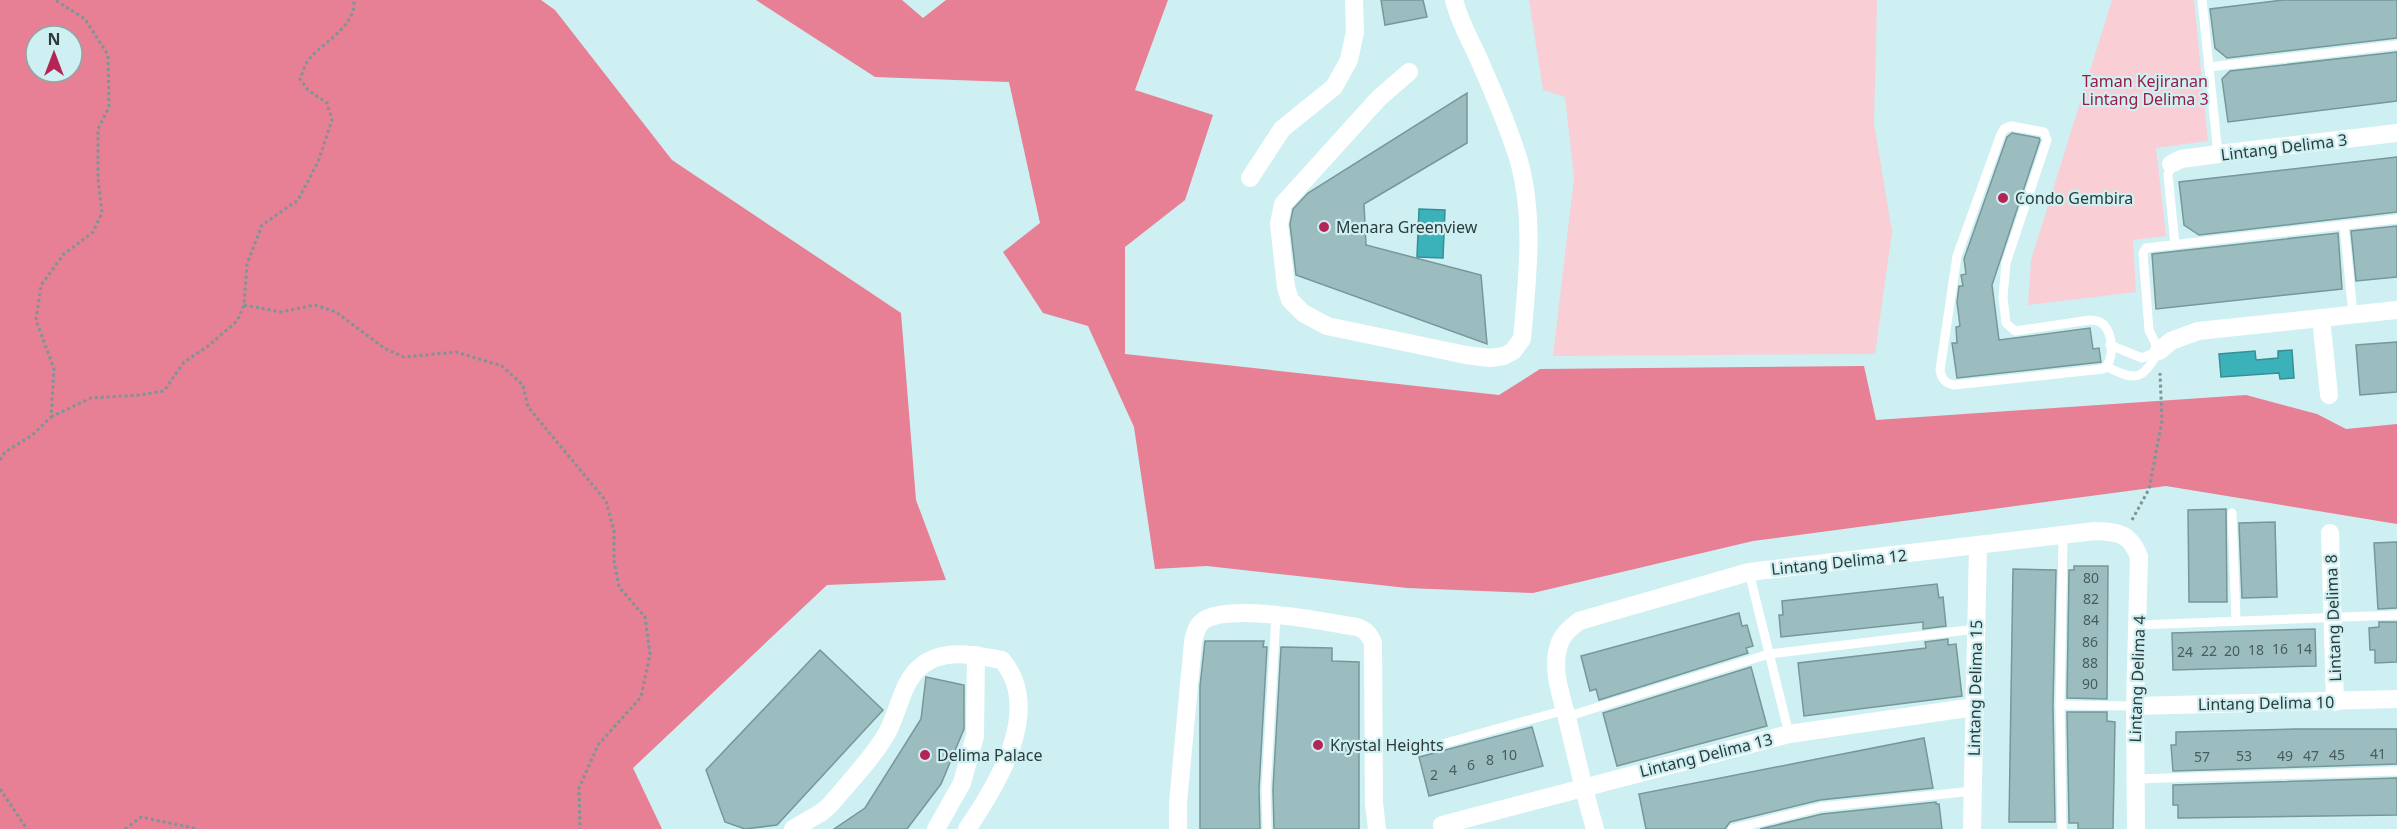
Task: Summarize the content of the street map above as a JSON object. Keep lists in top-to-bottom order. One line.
{"streets":{"street":["Lintang Delima 3","Lintang Delima 12","Lintang Delima 8","Lintang Delima 4","Lintang Delima 15","Lintang Delima 10","Lintang Delima 13"]},"crossings":[["Lintang Delima 12","Lintang Delima 4"],["Lintang Delima 12","Lintang Delima 15"],["Lintang Delima 8","Lintang Delima 10"],["Lintang Delima 4","Lintang Delima 10"],["Lintang Delima 15","Lintang Delima 13"]],"parks":["Taman Kejiranan Lintang Delima 3"],"places":["Condo Gembira","Menara Greenview","Krystal Heights","Delima Palace"],"house_numbers":["80","82","84","86","16","14","18","22","20","24","88","90","41","10","45","53","49","47","57","8","6","4","2"],"north":"top"}
